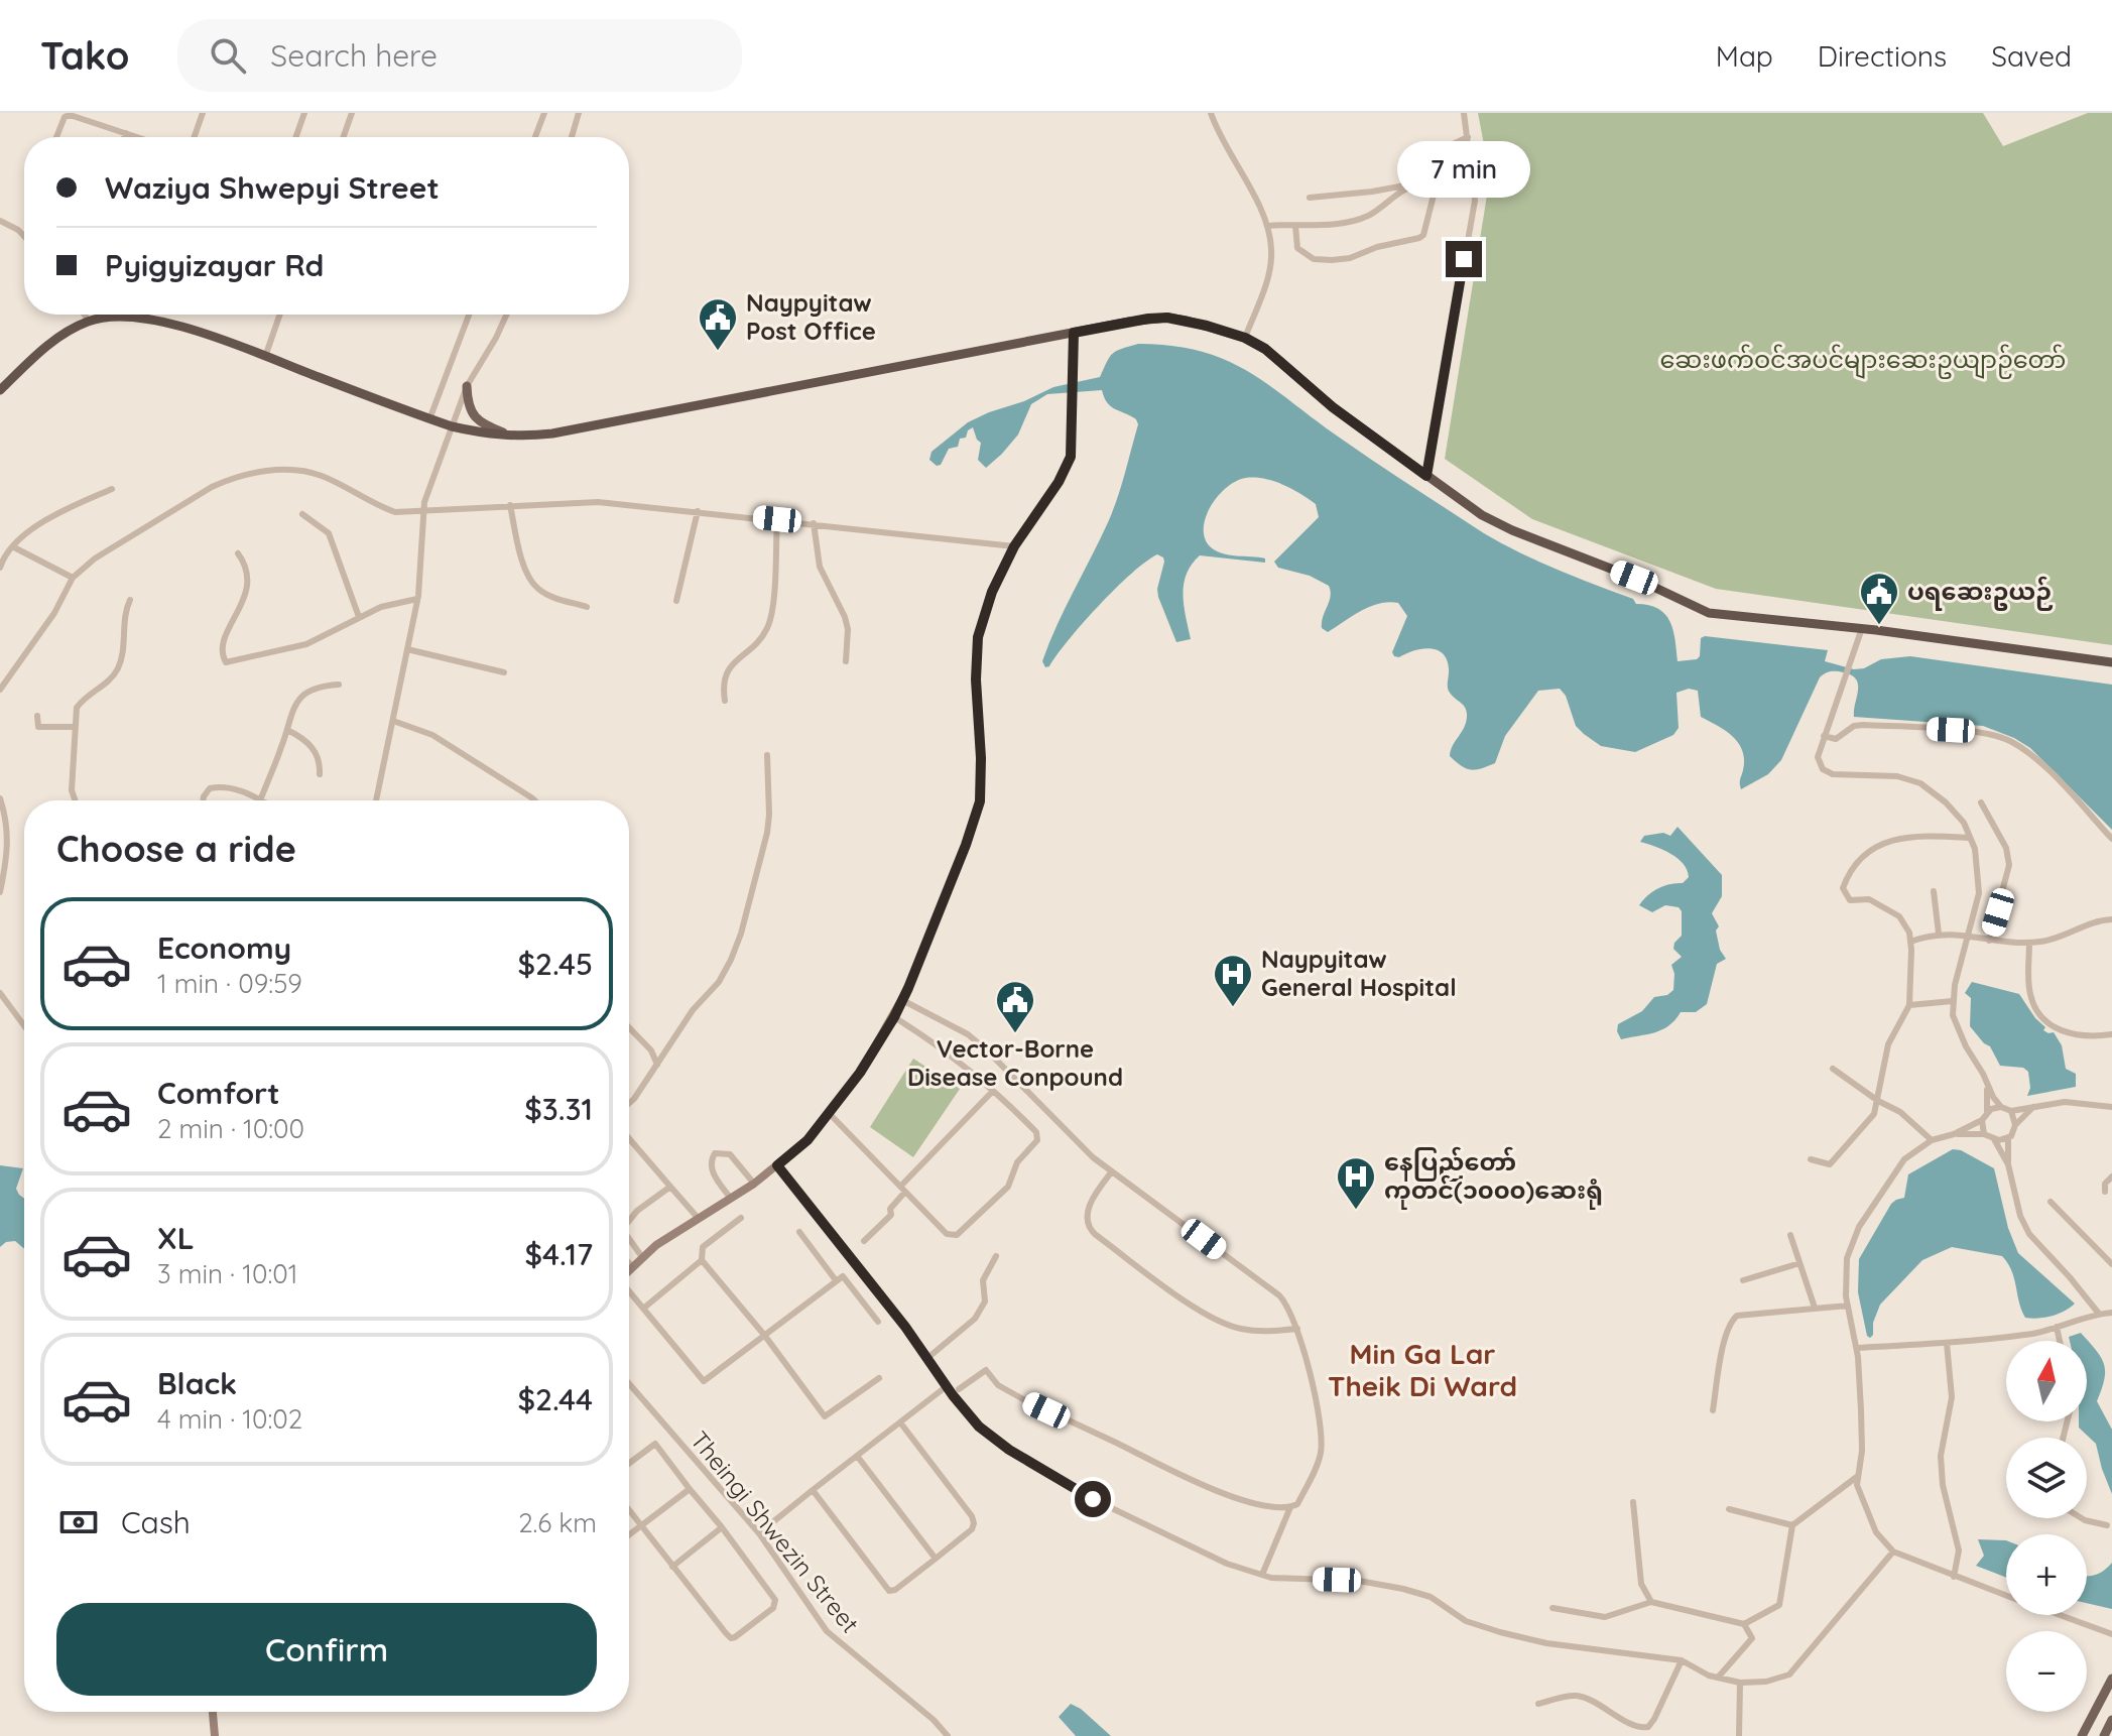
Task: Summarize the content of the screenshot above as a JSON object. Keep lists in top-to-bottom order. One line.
{"streets":{"street":["Theingi Shwezin Street"]},"districts":["Min Ga Lar Theik Di Ward"],"parks":["ဆေးဖက်ဝင်အပင်များဆေးဥယျာဉ်တော်"],"places":{"public building":["Naypyitaw Post Office","ပရဆေးဥယဉ်","Vector-Borne Disease Conpound"],"hospital":["Naypyitaw General Hospital","နေပြည်တော် ကုတင်(၁၀၀၀)ဆေးရုံ"]},"north":"top","page":{"header":"Tako","search":"Search here","nav":["Map","Directions","Saved"],"banner":["Waziya Shwepyi Street","Pyigyizayar Rd"],"bubble":"7 min","heading":"Choose a ride","list":[{"name":"Economy","note":"1 min · 09:59","value":"$2.45"},{"name":"Comfort","note":"2 min · 10:00","value":"$3.31"},{"name":"XL","note":"3 min · 10:01","value":"$4.17"},{"name":"Black","note":"4 min · 10:02","value":"$2.44"}],"map_buttons":["+","−"],"pay":["Cash","2.6 km"],"buttons":"Confirm"}}
